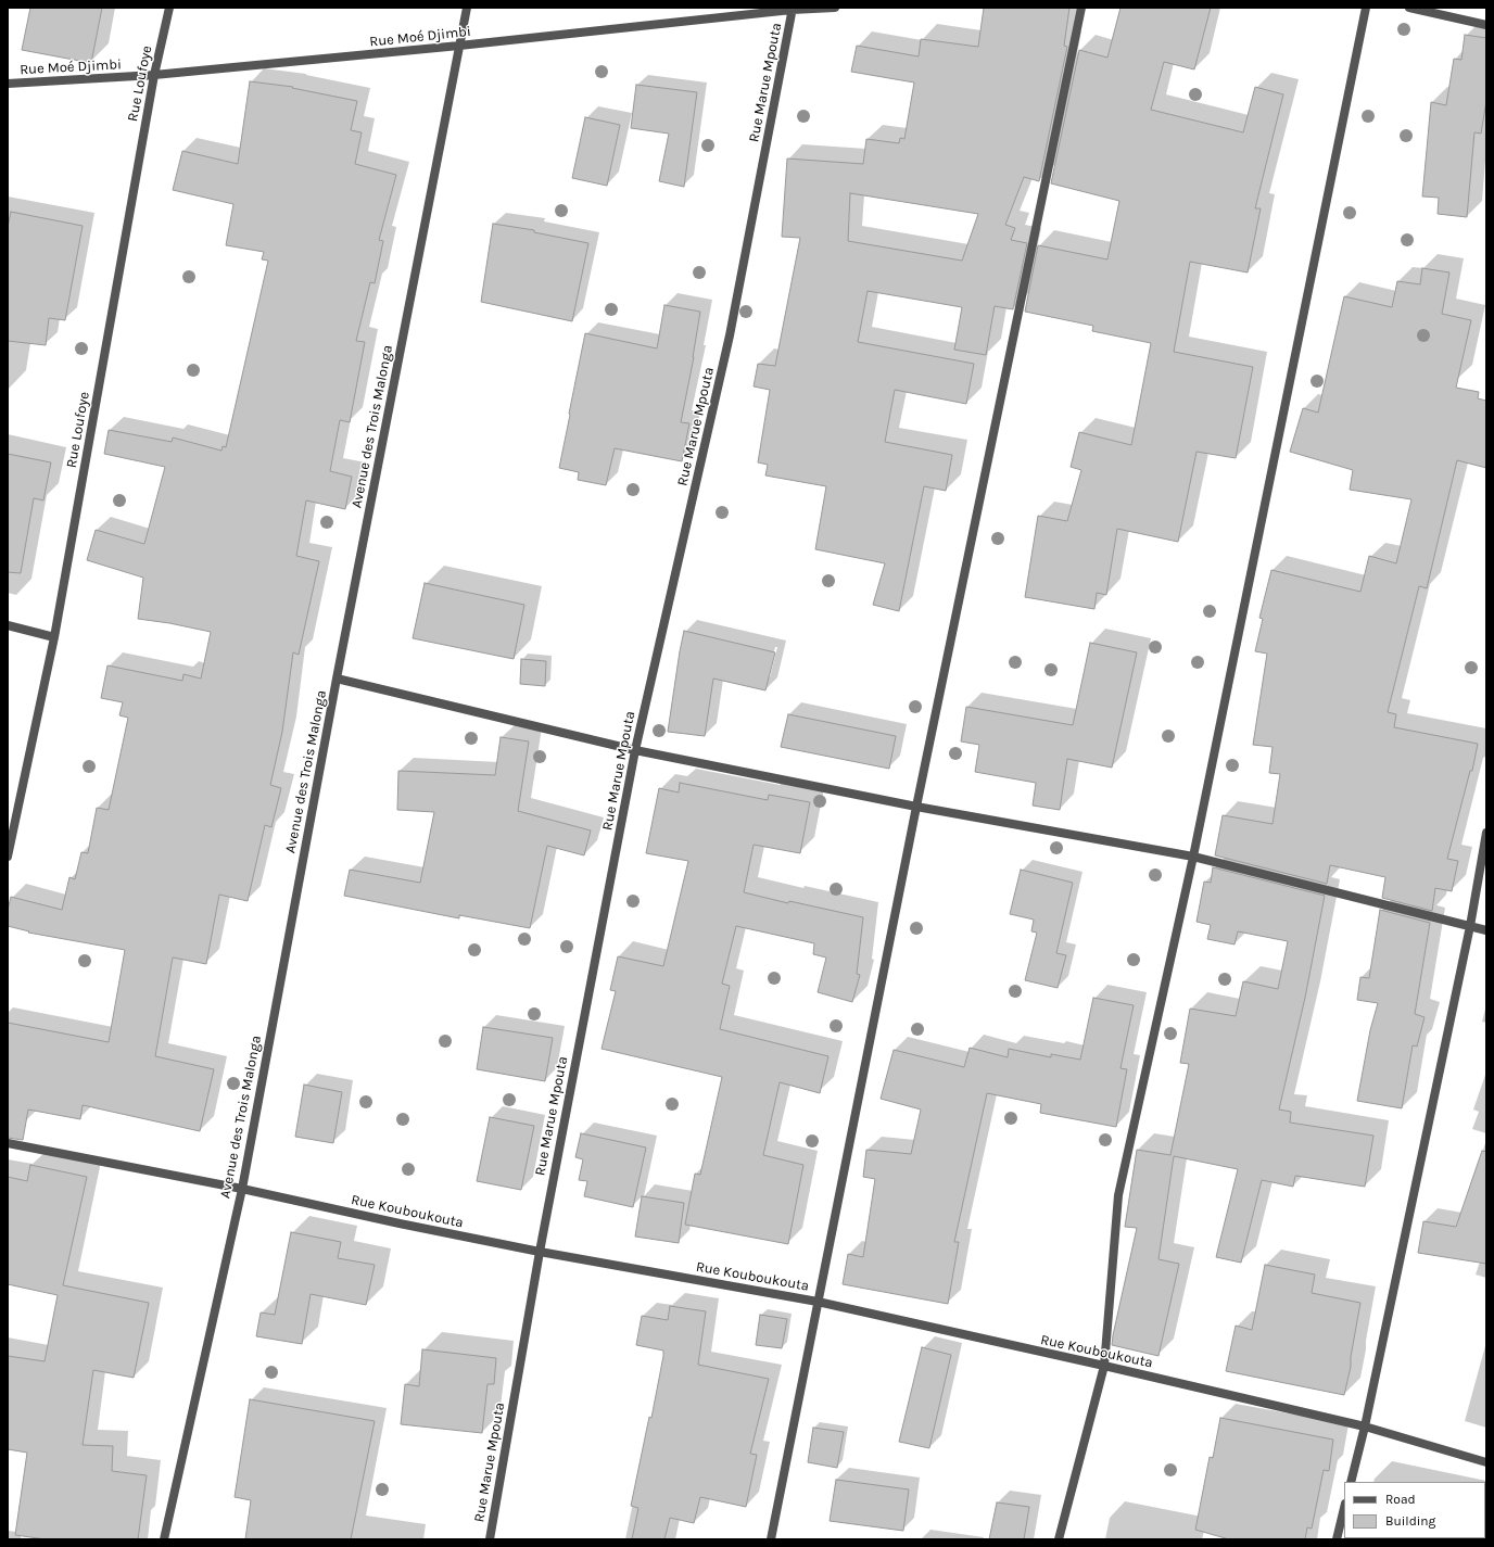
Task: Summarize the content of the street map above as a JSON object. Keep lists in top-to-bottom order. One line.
{"streets":{"street":["Rue Moé Djimbi","Rue Marue Mpouta","Rue Loufoye","Avenue des Trois Malonga","Rue Kouboukouta"]},"crossings":[["Rue Moé Djimbi","Rue Marue Mpouta"],["Rue Moé Djimbi","Rue Loufoye"],["Rue Moé Djimbi","Avenue des Trois Malonga"],["Rue Marue Mpouta","Rue Kouboukouta"],["Avenue des Trois Malonga","Rue Kouboukouta"]],"legend":["Road","Building"]}
